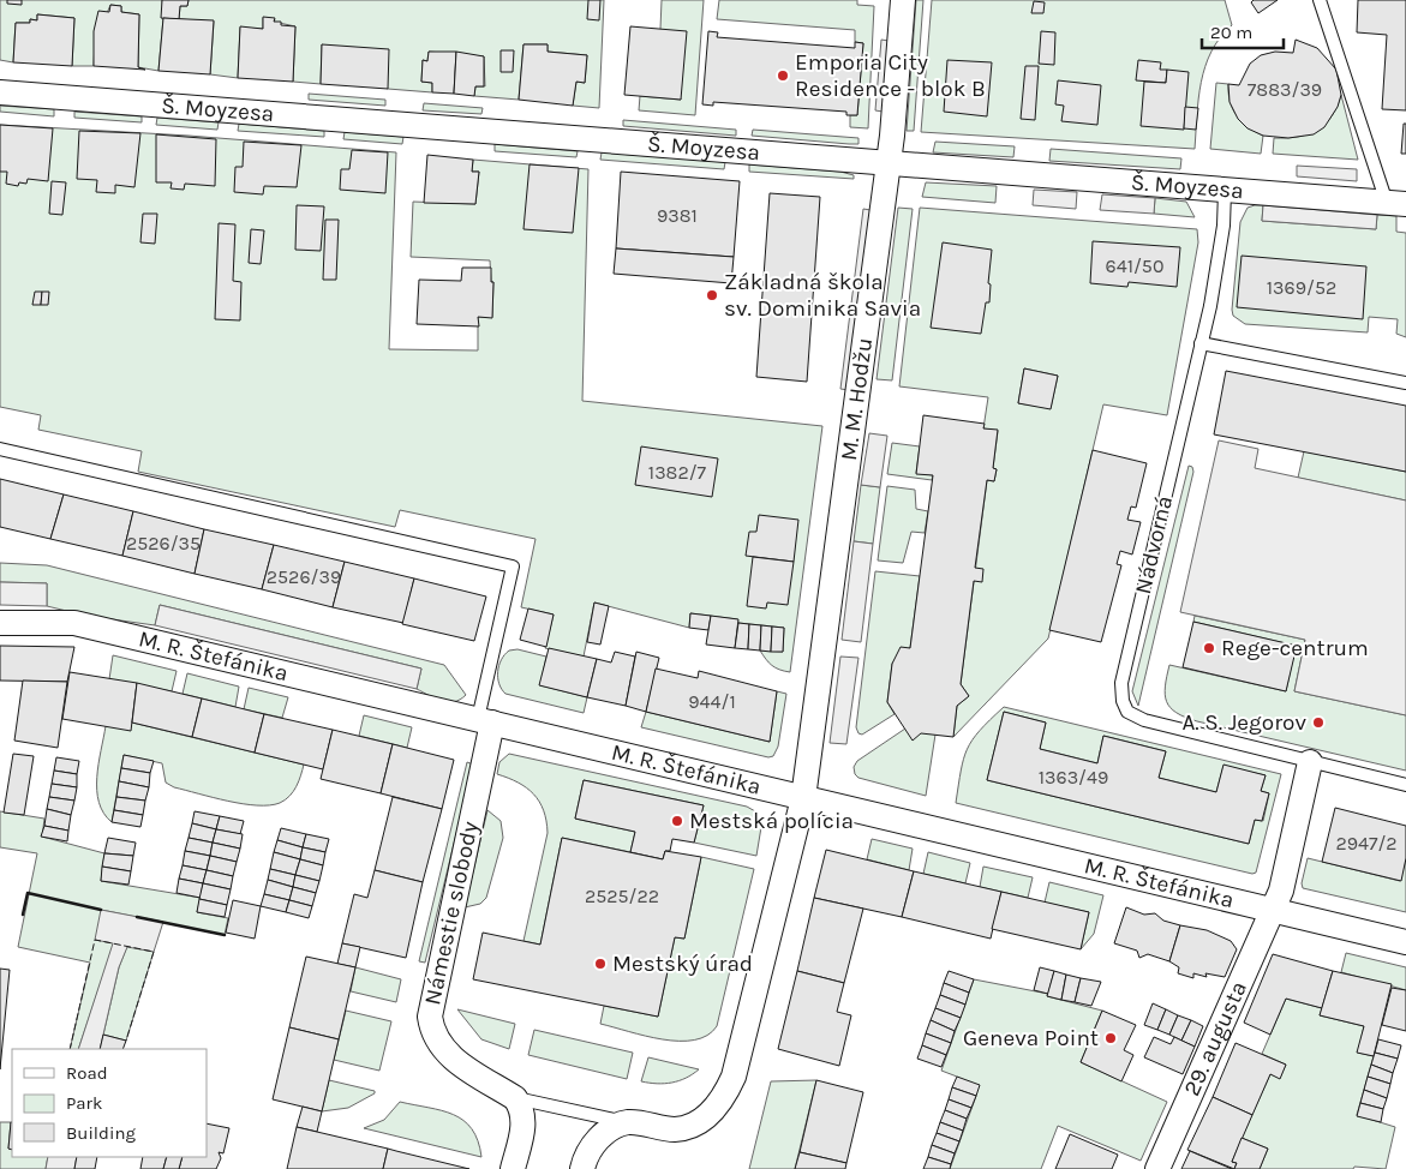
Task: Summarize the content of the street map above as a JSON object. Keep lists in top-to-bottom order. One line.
{"streets":{"street":["Š. Moyzesa","M. M. Hodžu","M. R. Štefánika","Námestie slobody","29. augusta"],"lane":["Nádvorná"]},"crossings":[["Š. Moyzesa","M. M. Hodžu"],["Š. Moyzesa","Nádvorná"],["M. M. Hodžu","M. R. Štefánika"],["M. R. Štefánika","Námestie slobody"],["M. R. Štefánika","29. augusta"]],"places":["Emporia City Residence - blok B","Základná škola sv. Dominika Savia","Rege-centrum","A. S. Jegorov","Mestská polícia","Mestský úrad","Geneva Point"],"house_numbers":["7883/39","9381","641/50","1369/52","1382/7","2526/35","2526/39","944/1","1363/49","2947/2","2525/22"],"legend":["Road","Park","Building"],"scale_bar":"20 m"}
